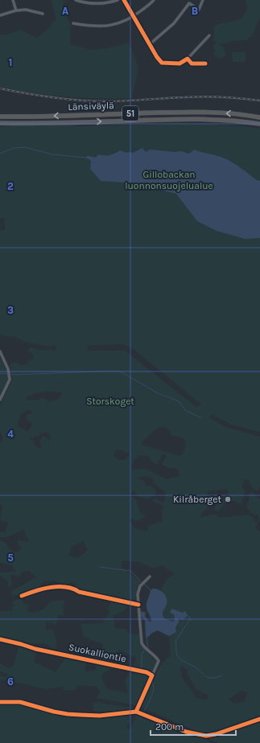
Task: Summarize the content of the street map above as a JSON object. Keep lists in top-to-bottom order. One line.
{"streets":{"highway":["Länsiväylä","51"],"street":["Suokalliontie"]},"parks":["Gillobackan luonnonsuojelualue","Storskoget"],"places":["Kilråberget"],"scale_bar":"200 m","grid":{"columns":["A","B"],"rows":["1","2","3","4","5","6"]}}
